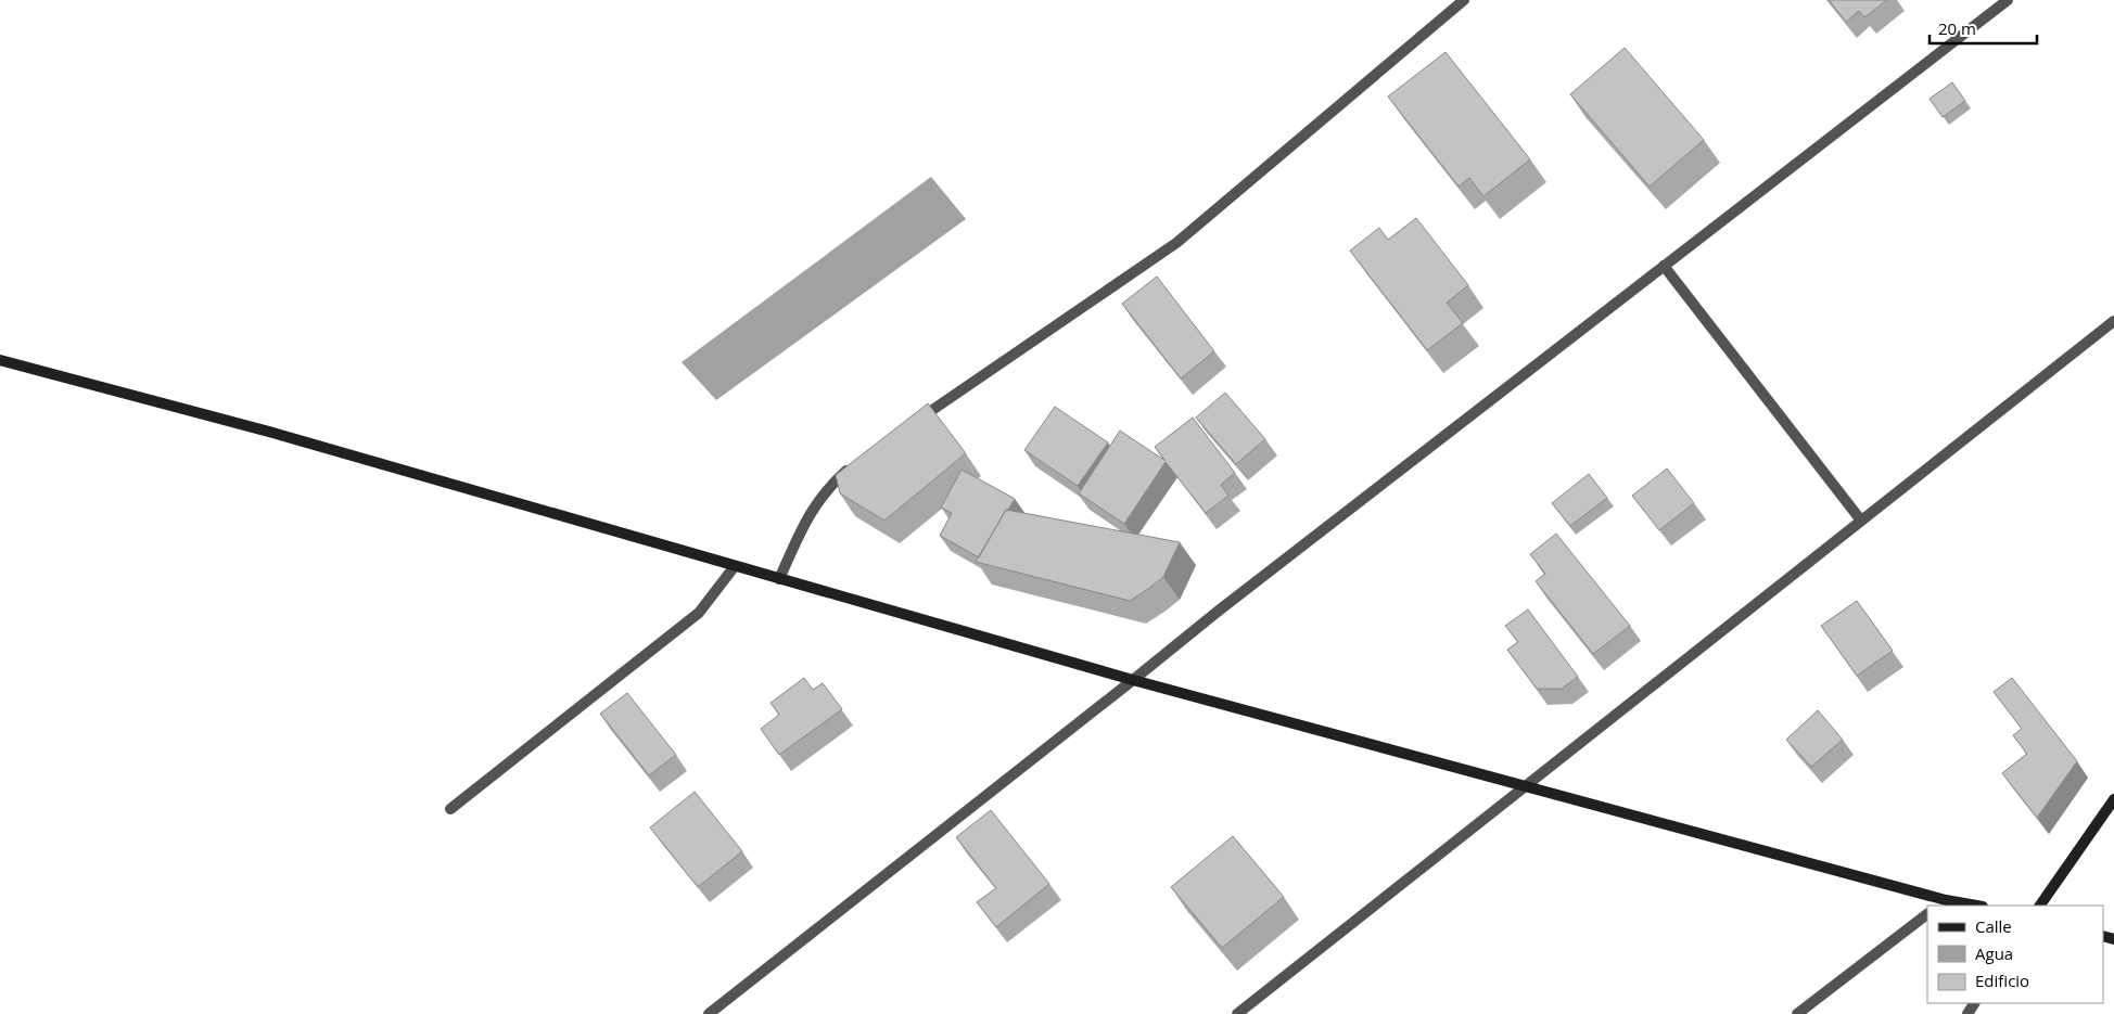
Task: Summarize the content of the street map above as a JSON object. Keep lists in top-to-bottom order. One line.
{"legend":["Calle","Agua","Edificio"],"scale_bar":"20 m"}
